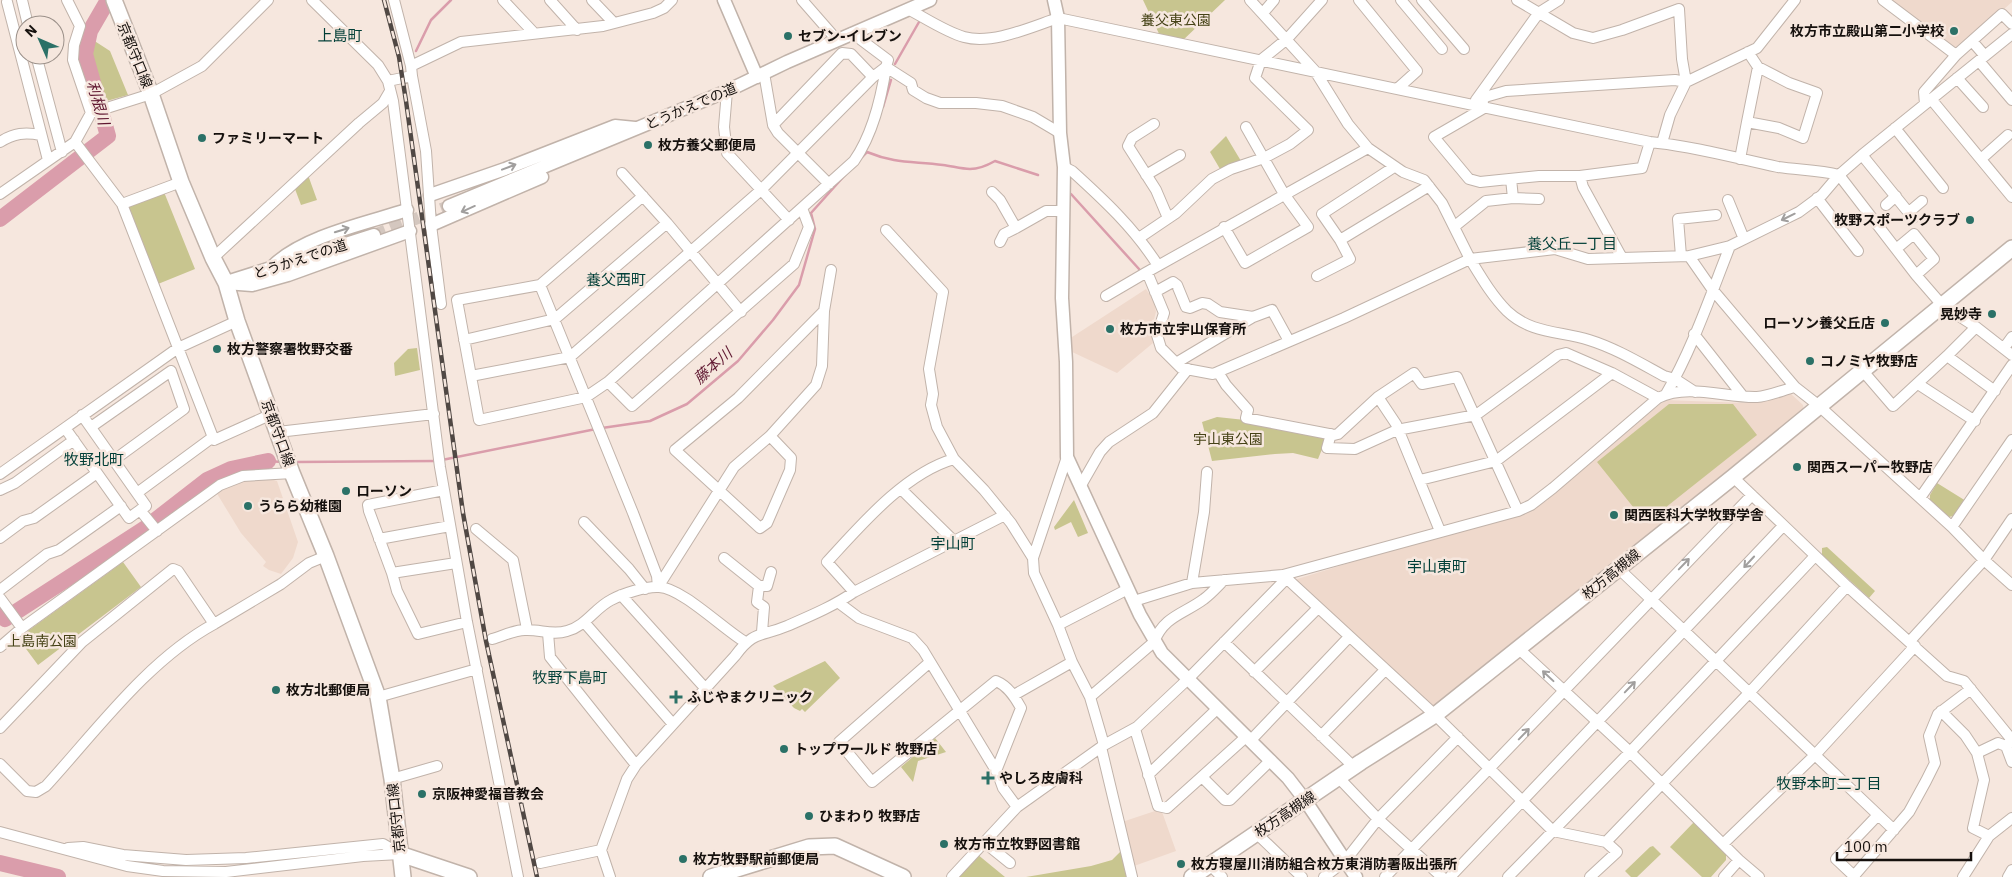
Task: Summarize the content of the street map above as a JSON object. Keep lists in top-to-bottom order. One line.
{"streets":{"main road":["京都守口線","枚方高槻線"],"street":["とうかえでの道"]},"crossings":[["京都守口線","とうかえでの道"]],"districts":["上島町","養父丘一丁目","養父西町","牧野北町","宇山町","宇山東町","牧野下島町","牧野本町二丁目"],"water":["利根川","藤本川"],"parks":["養父東公園","宇山東公園","上島南公園"],"places":{"other":["枚方市立殿山第二小学校","セブン-イレブン","ファミリーマート","枚方養父郵便局","牧野スポーツクラブ","晃妙寺","ローソン養父丘店","枚方市立宇山保育所","枚方警察署牧野交番","コノミヤ牧野店","関西スーパー牧野店","ローソン","うらら幼稚園","関西医科大学牧野学舎","枚方北郵便局","トップワールド 牧野店","京阪神愛福音教会","ひまわり 牧野店","枚方市立牧野図書館","枚方牧野駅前郵便局","枚方寝屋川消防組合枚方東消防署阪出張所"],"health":["ふじやまクリニック","やしろ皮膚科"]},"scale_bar":"100 m","north":"top left"}
